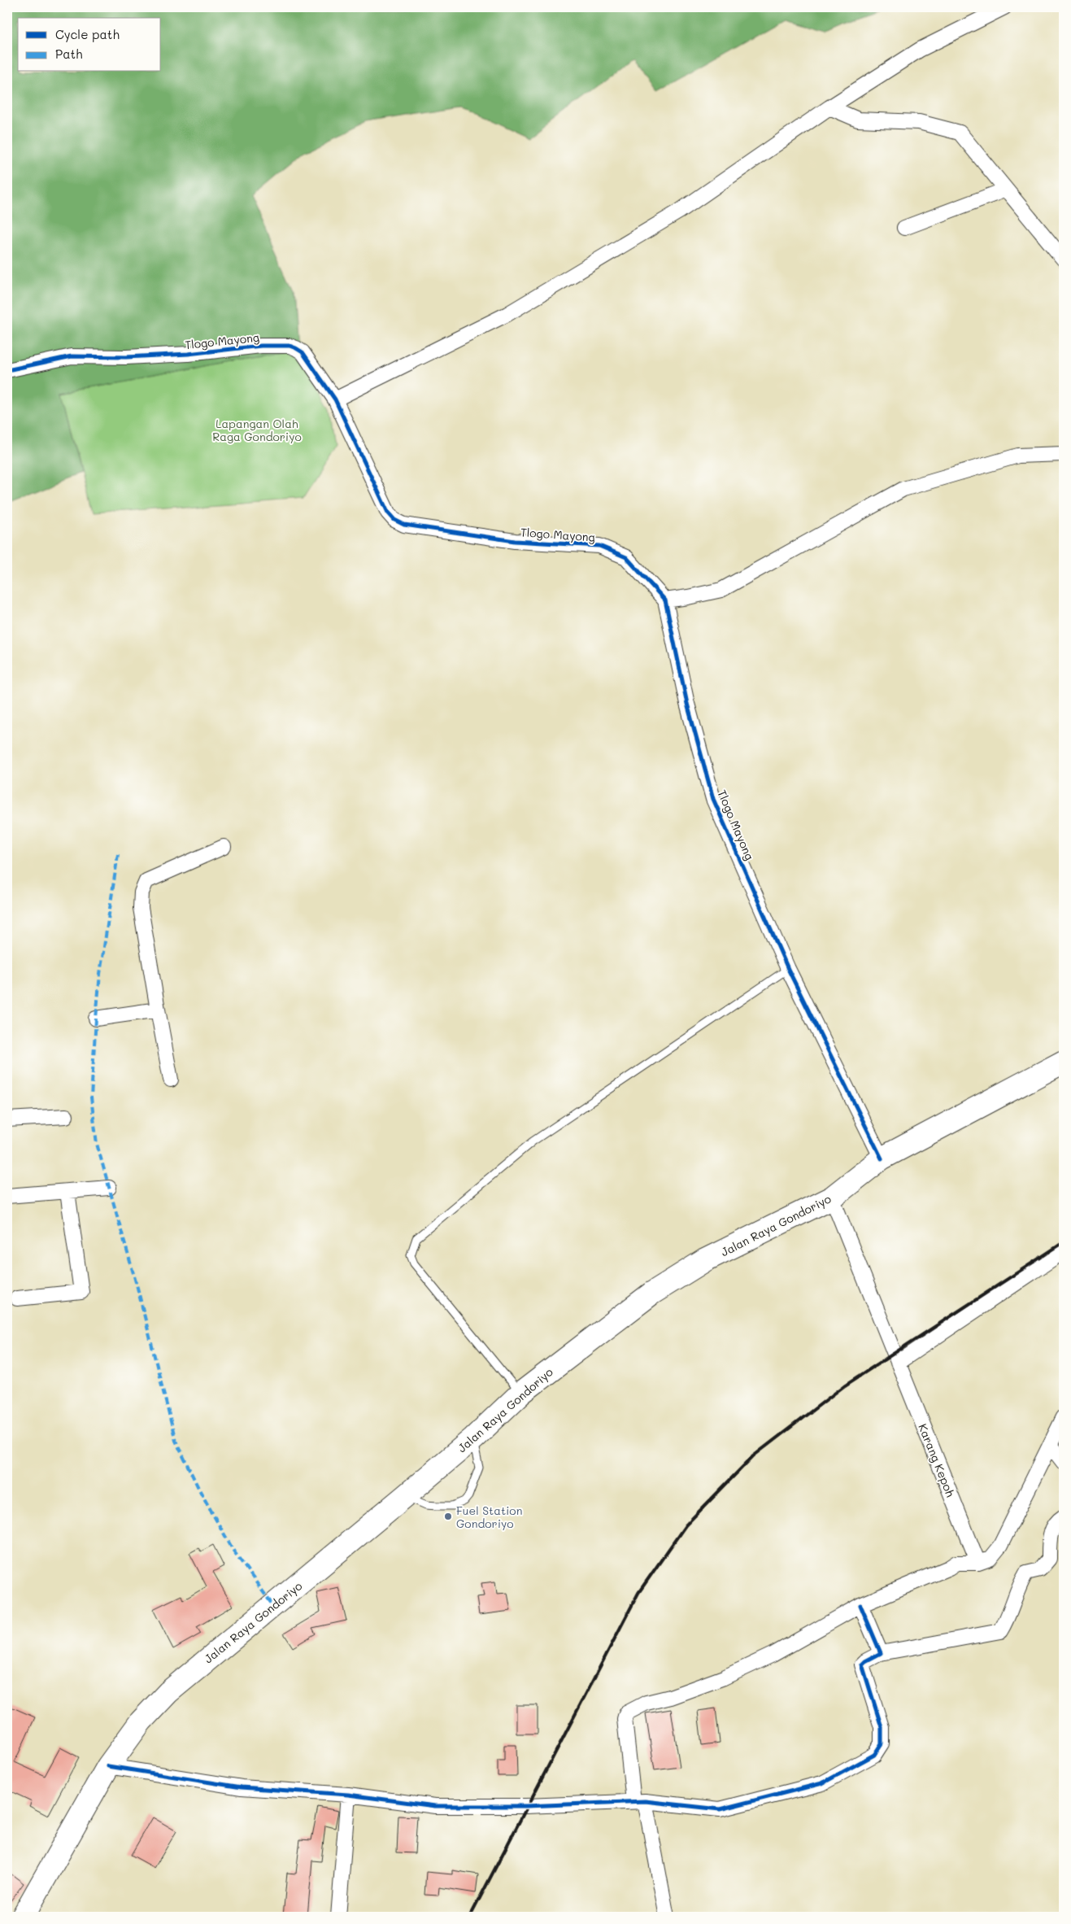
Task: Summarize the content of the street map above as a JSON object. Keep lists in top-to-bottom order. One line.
{"streets":{"highway":["Jalan Raya Gondoriyo"],"street":["Tlogo Mayong","Karang Kepoh"]},"crossings":[["Tlogo Mayong","Jalan Raya Gondoriyo"],["Jalan Raya Gondoriyo","Karang Kepoh"]],"parks":["Lapangan Olah Raga Gondoriyo"],"places":["Fuel Station Gondoriyo"],"legend":["Cycle path","Path"]}
